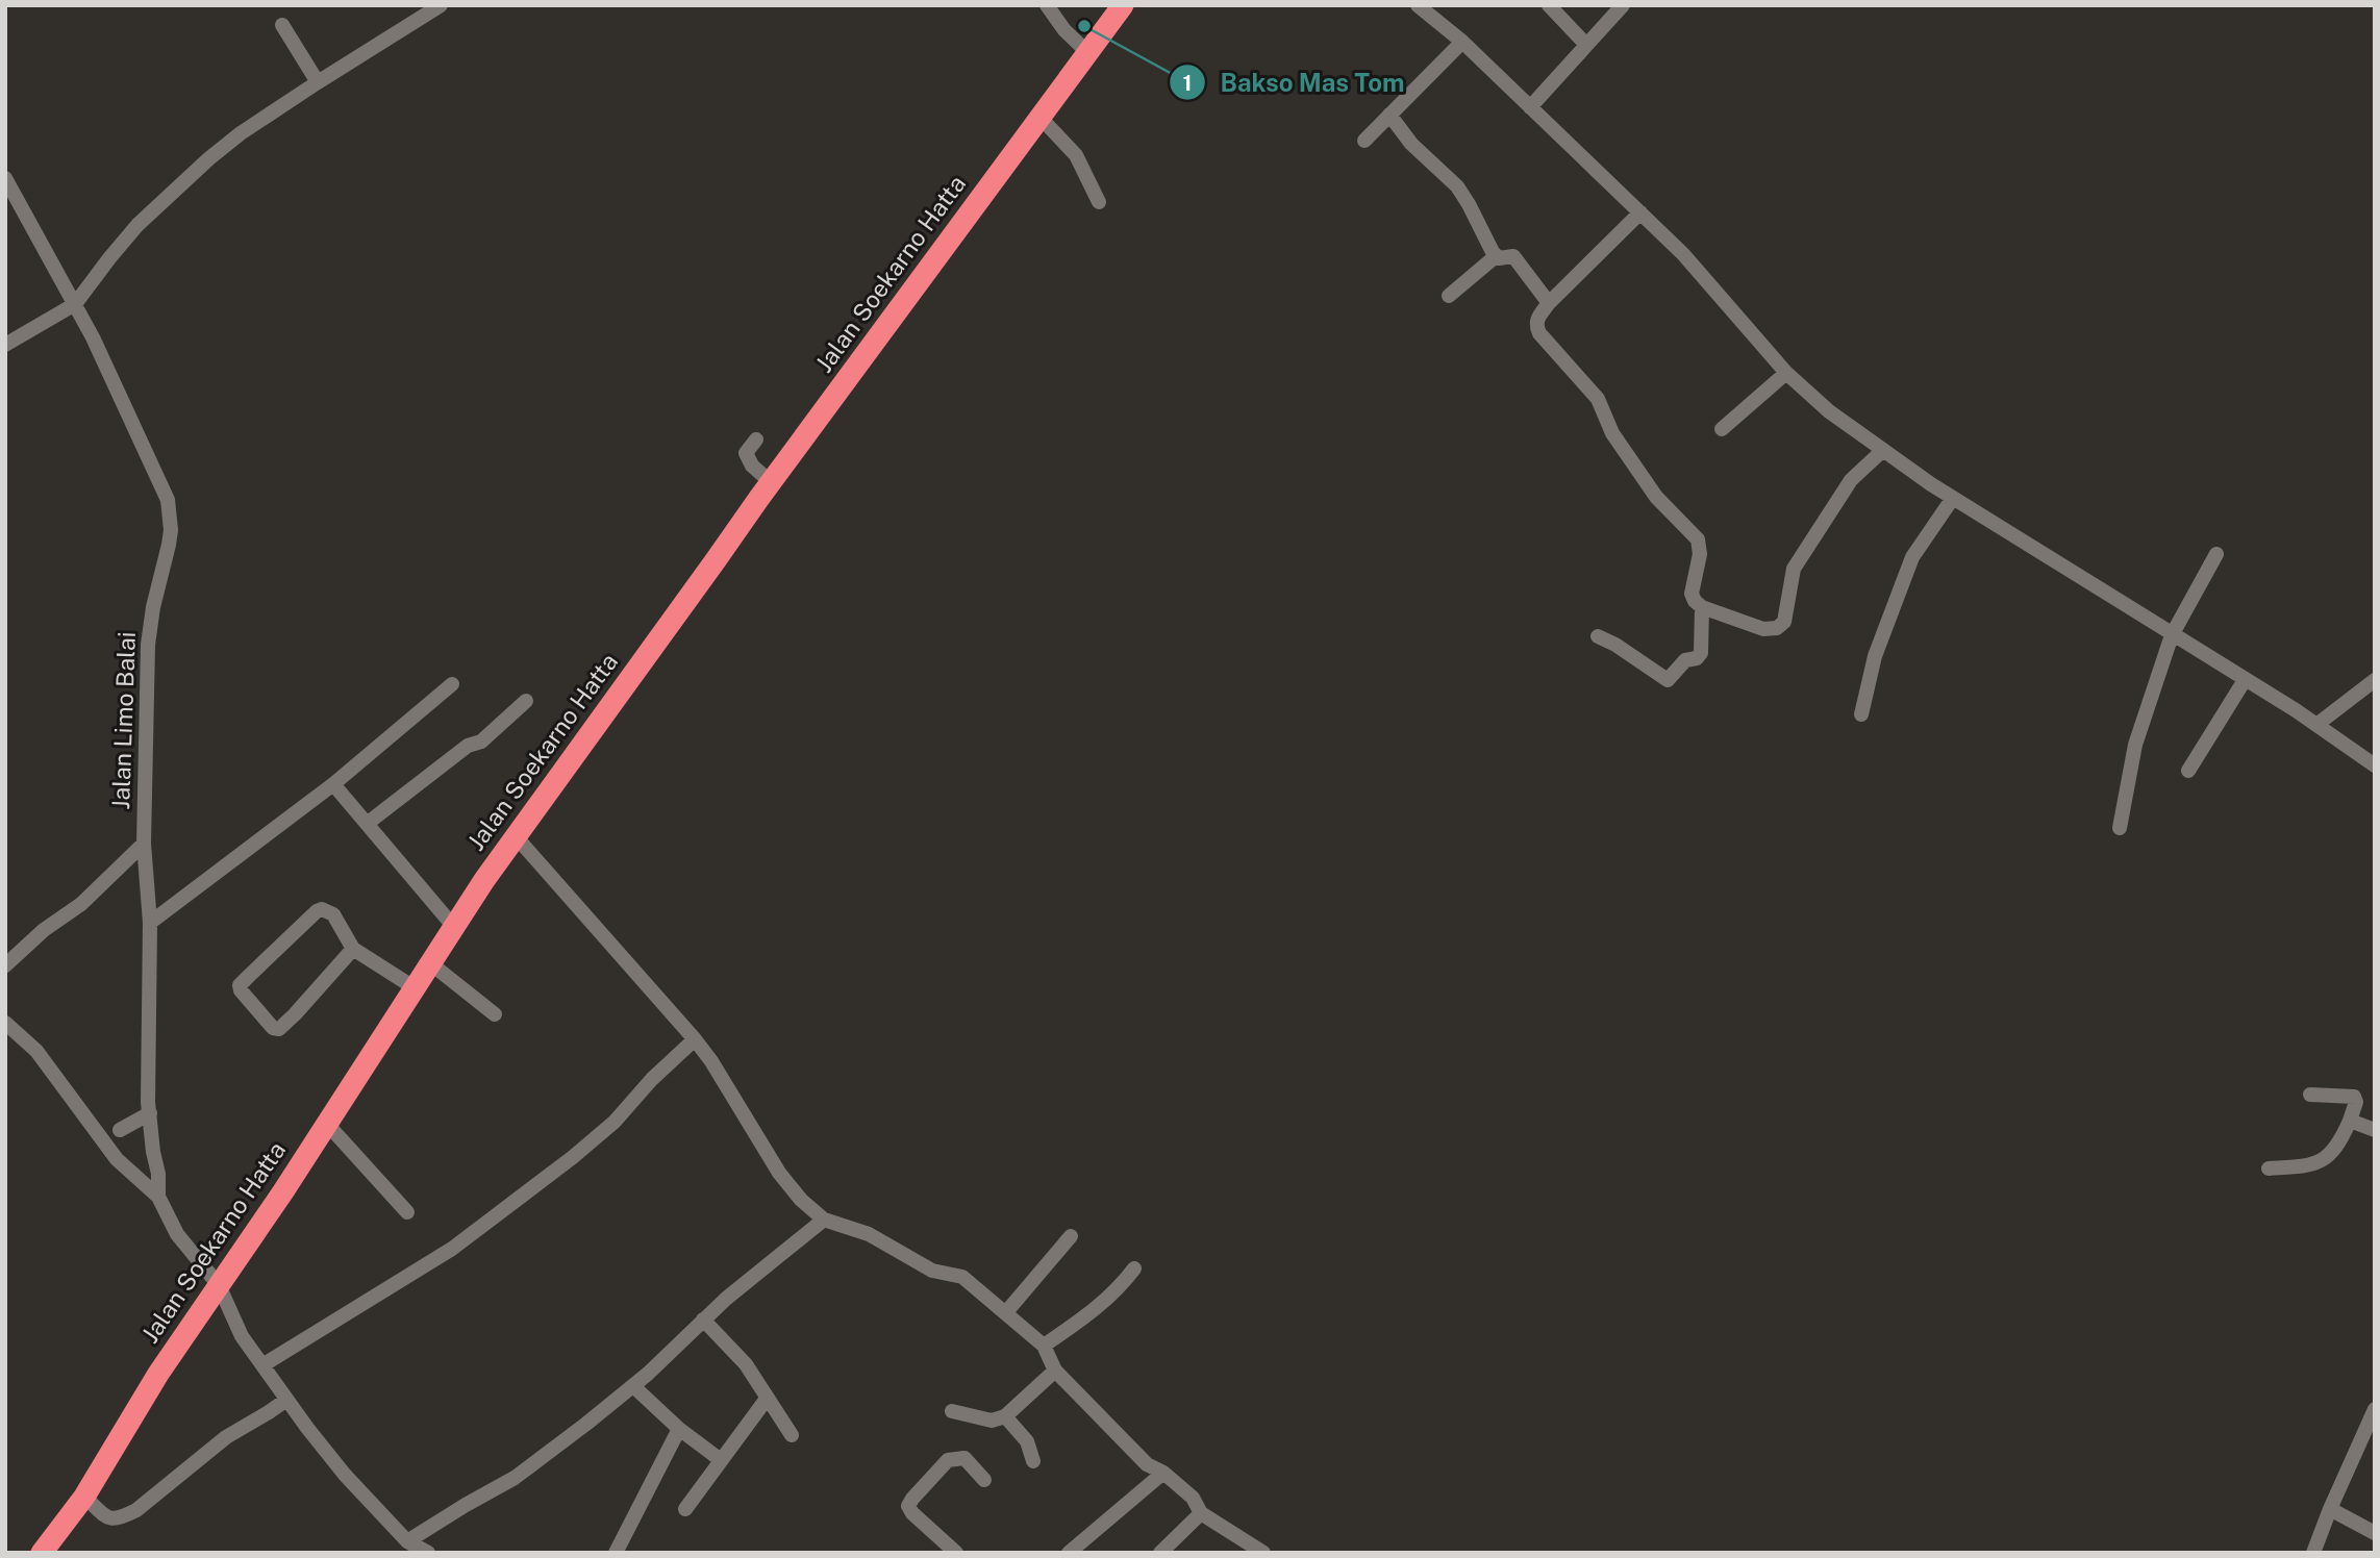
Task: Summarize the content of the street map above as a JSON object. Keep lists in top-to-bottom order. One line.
{"streets":{"highway":["Jalan Soekarno Hatta"],"street":["Jalan Limo Balai"]},"crossings":[["Jalan Soekarno Hatta","Jalan Limo Balai"]],"places":["Bakso Mas Tom"]}
